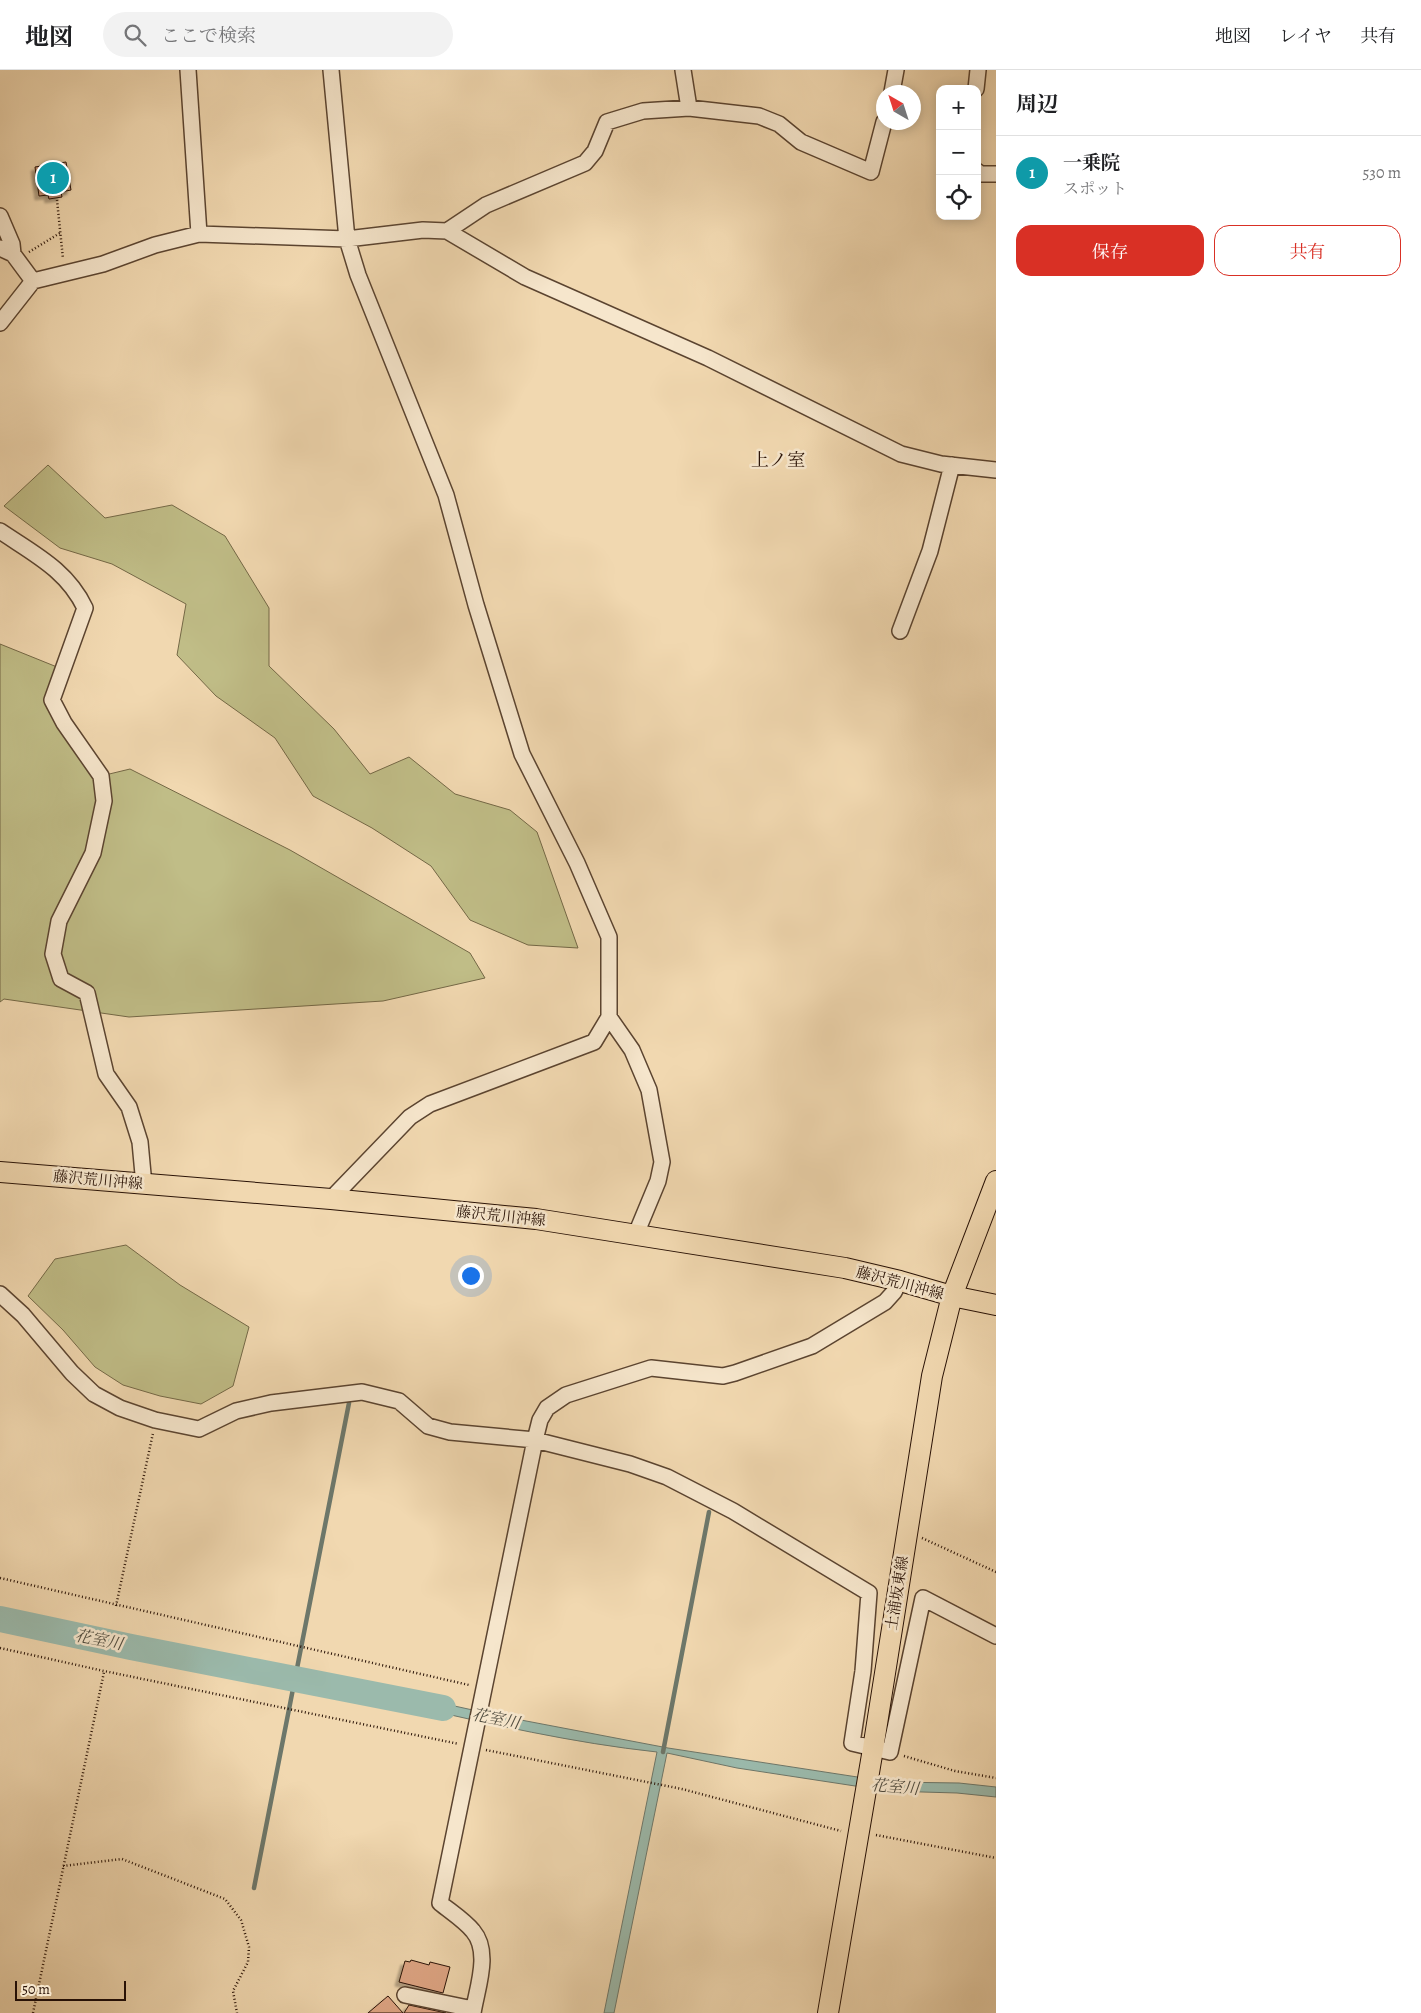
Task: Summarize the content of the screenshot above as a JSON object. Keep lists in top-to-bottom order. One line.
{"streets":{"main road":["藤沢荒川沖線","土浦坂東線"]},"crossings":[["藤沢荒川沖線","土浦坂東線"]],"districts":["上ノ室"],"water":["花室川"],"scale_bar":"50 m","north":"top left","page":{"header":"地図","search":"ここで検索","nav":["地図","レイヤ","共有"],"heading":"周辺","map_buttons":["+","−"],"list":[{"mark":"1","name":"一乗院","note":"スポット","value":"530 m"}],"pins":"1","buttons":["保存","共有"],"scale":"50 m"}}
